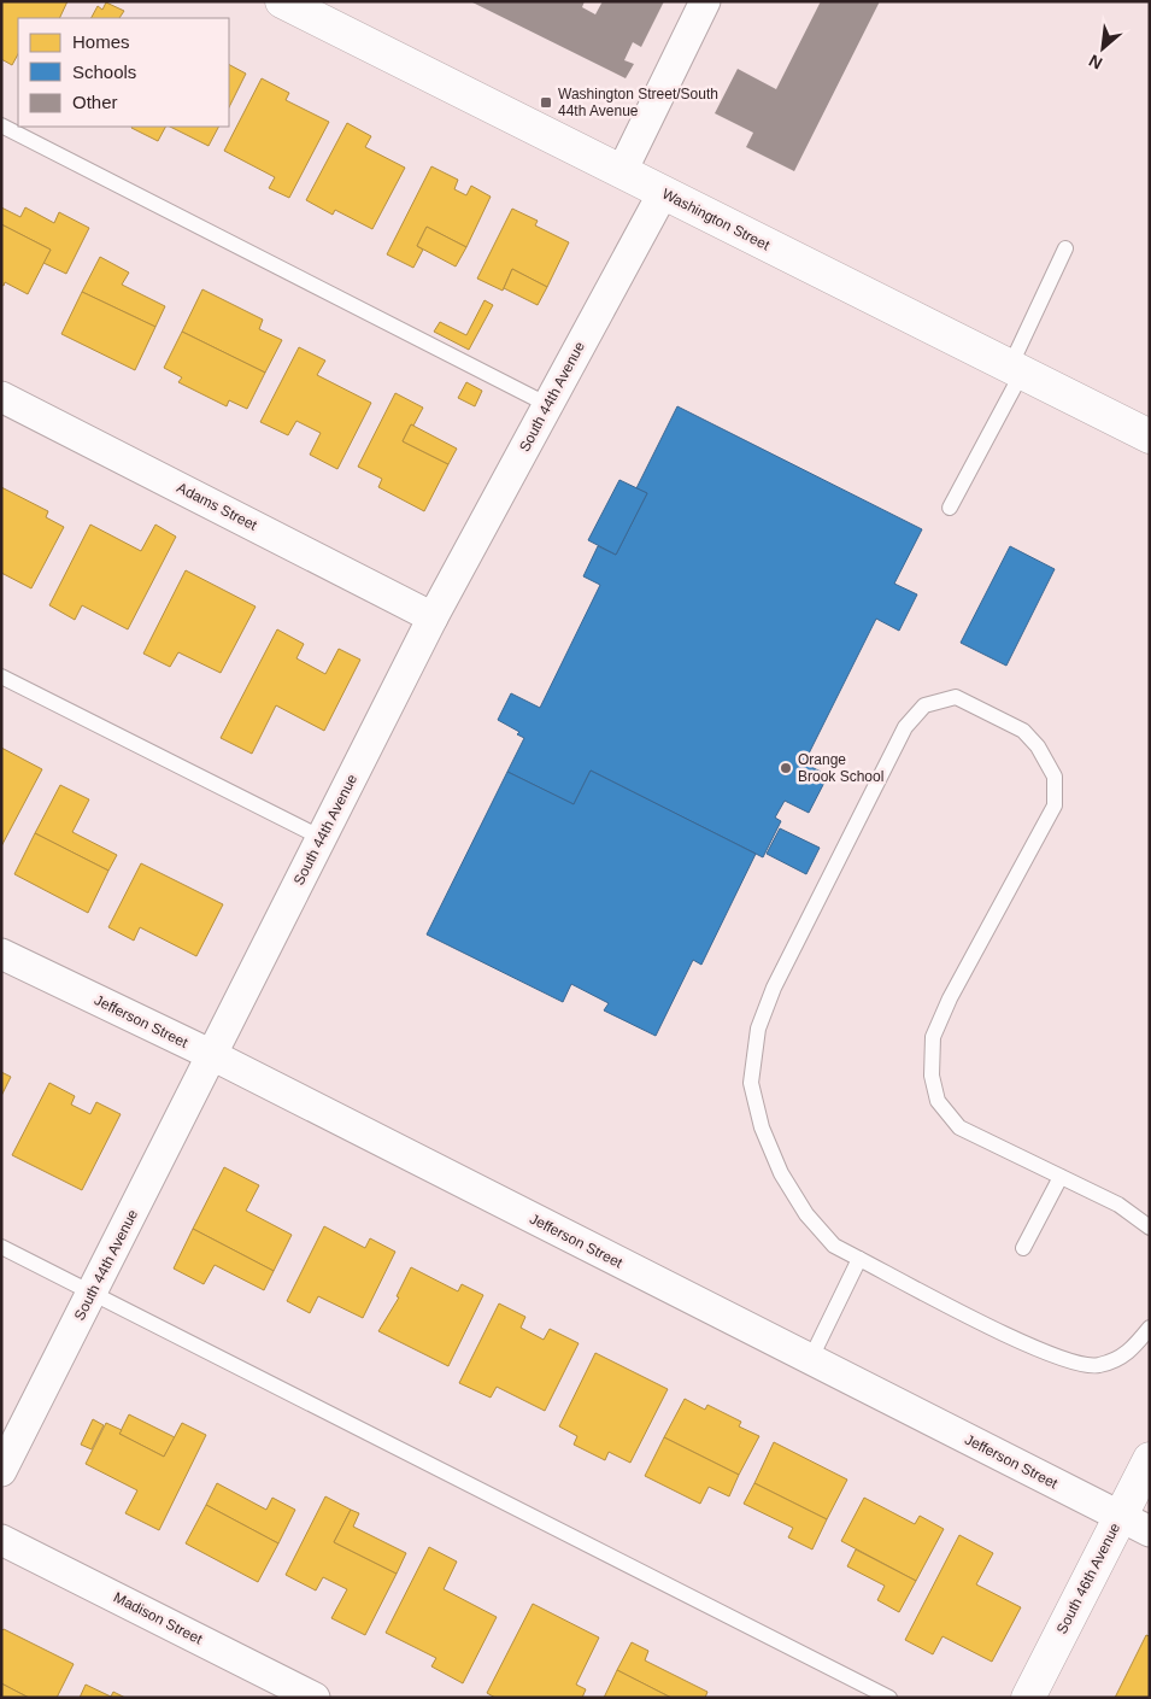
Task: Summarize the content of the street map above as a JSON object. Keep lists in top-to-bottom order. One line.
{"streets":{"street":["Washington Street","South 44th Avenue","Adams Street","Jefferson Street","South 46th Avenue","Madison Street"]},"crossings":[["Washington Street","South 44th Avenue"],["South 44th Avenue","Adams Street"],["South 44th Avenue","Jefferson Street"],["Jefferson Street","South 46th Avenue"]],"places":{"transit":["Washington Street/South 44th Avenue"],"other":["Orange Brook School"]},"legend":["Homes","Schools","Other"],"north":"bottom left"}
